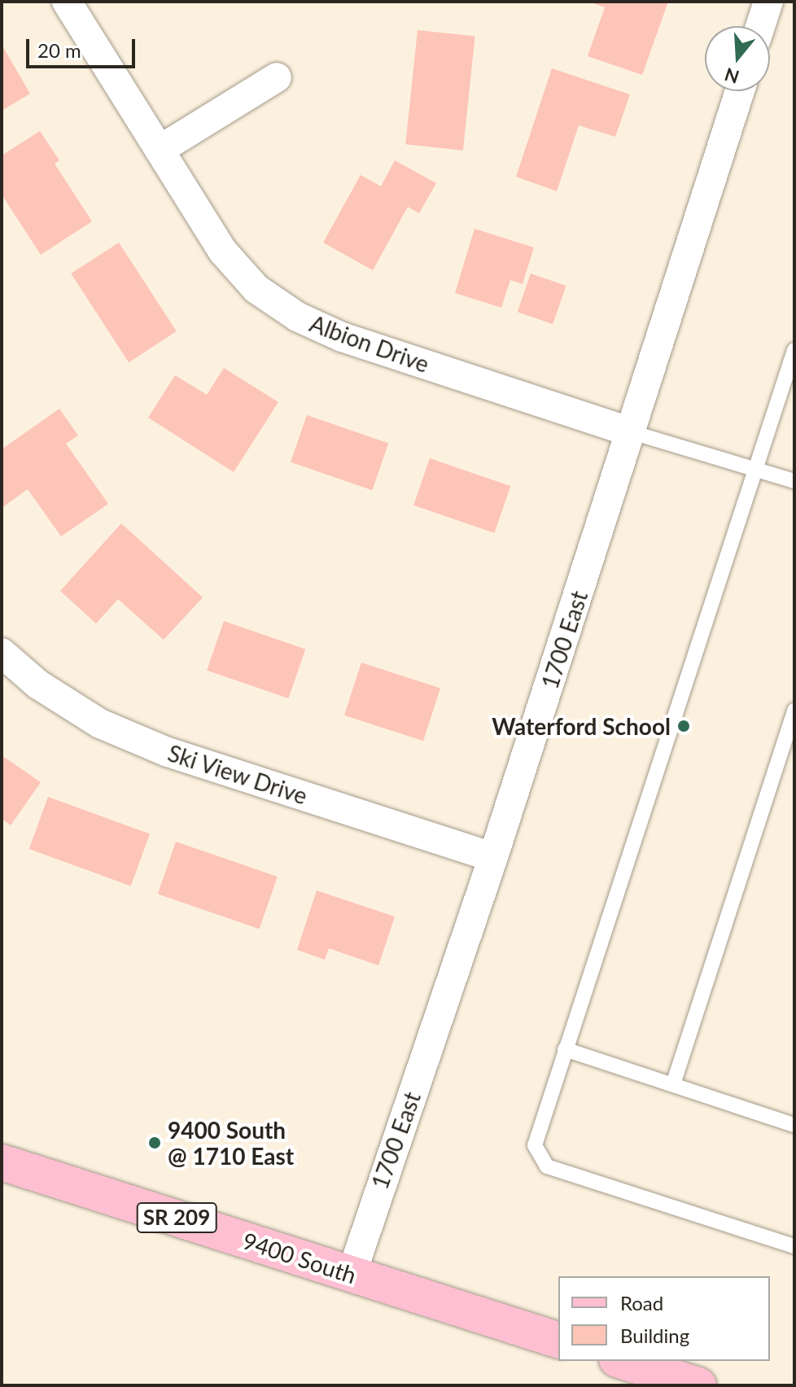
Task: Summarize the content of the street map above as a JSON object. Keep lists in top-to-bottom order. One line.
{"streets":{"main road":["SR 209","9400 South"],"street":["Albion Drive","1700 East","Ski View Drive"]},"crossings":[["Albion Drive","1700 East"],["1700 East","Ski View Drive"],["1700 East","9400 South"]],"places":["Waterford School","9400 South @ 1710 East"],"legend":["Road","Building"],"scale_bar":"20 m","north":"bottom"}
